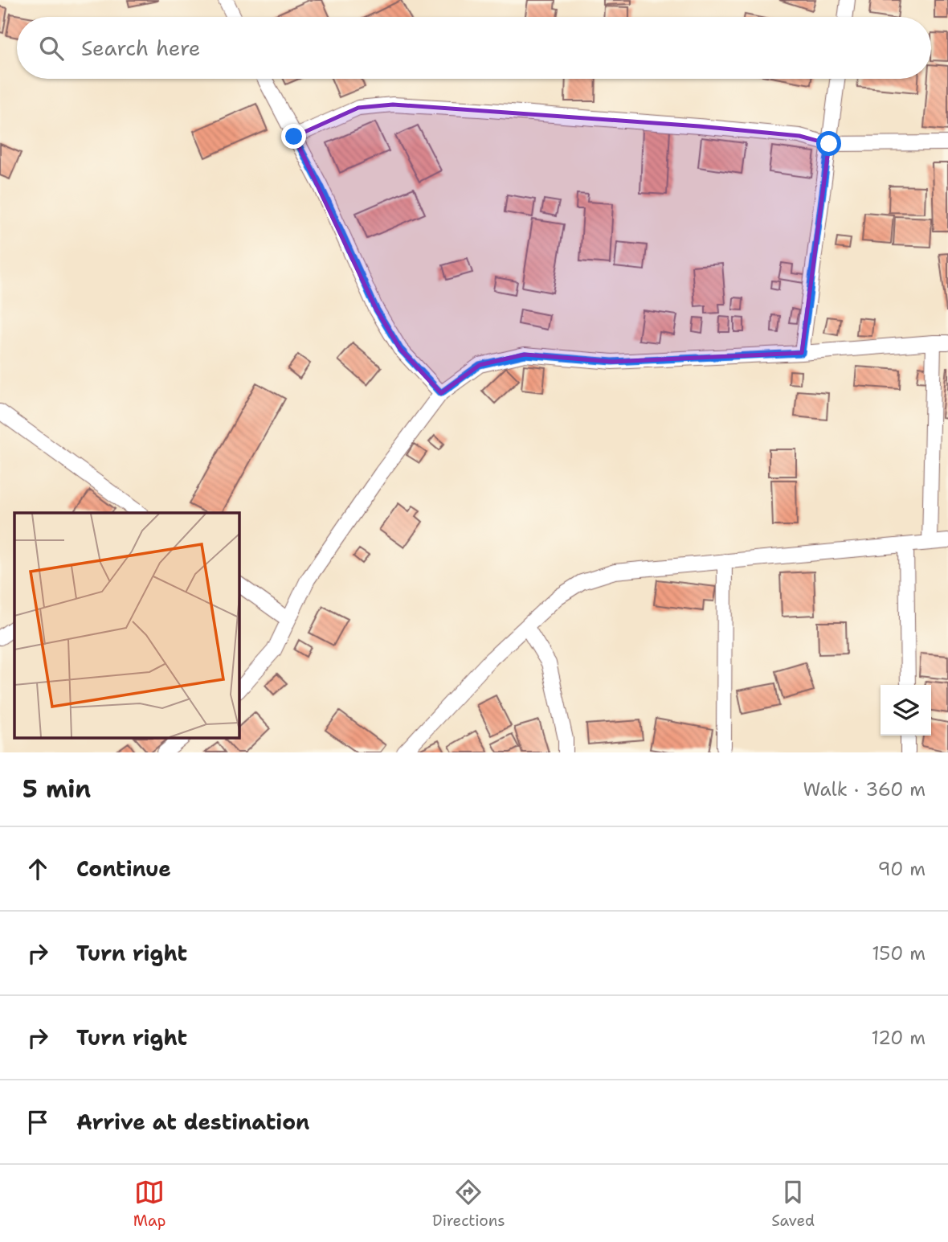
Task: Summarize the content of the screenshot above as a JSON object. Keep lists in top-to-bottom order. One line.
{"page":{"search":"Search here","heading":["5 min","Walk · 360 m"],"list":[["Continue","90 m"],["Turn right","150 m"],["Turn right","120 m"],"Arrive at destination"],"nav":["Map","Directions","Saved"]}}
